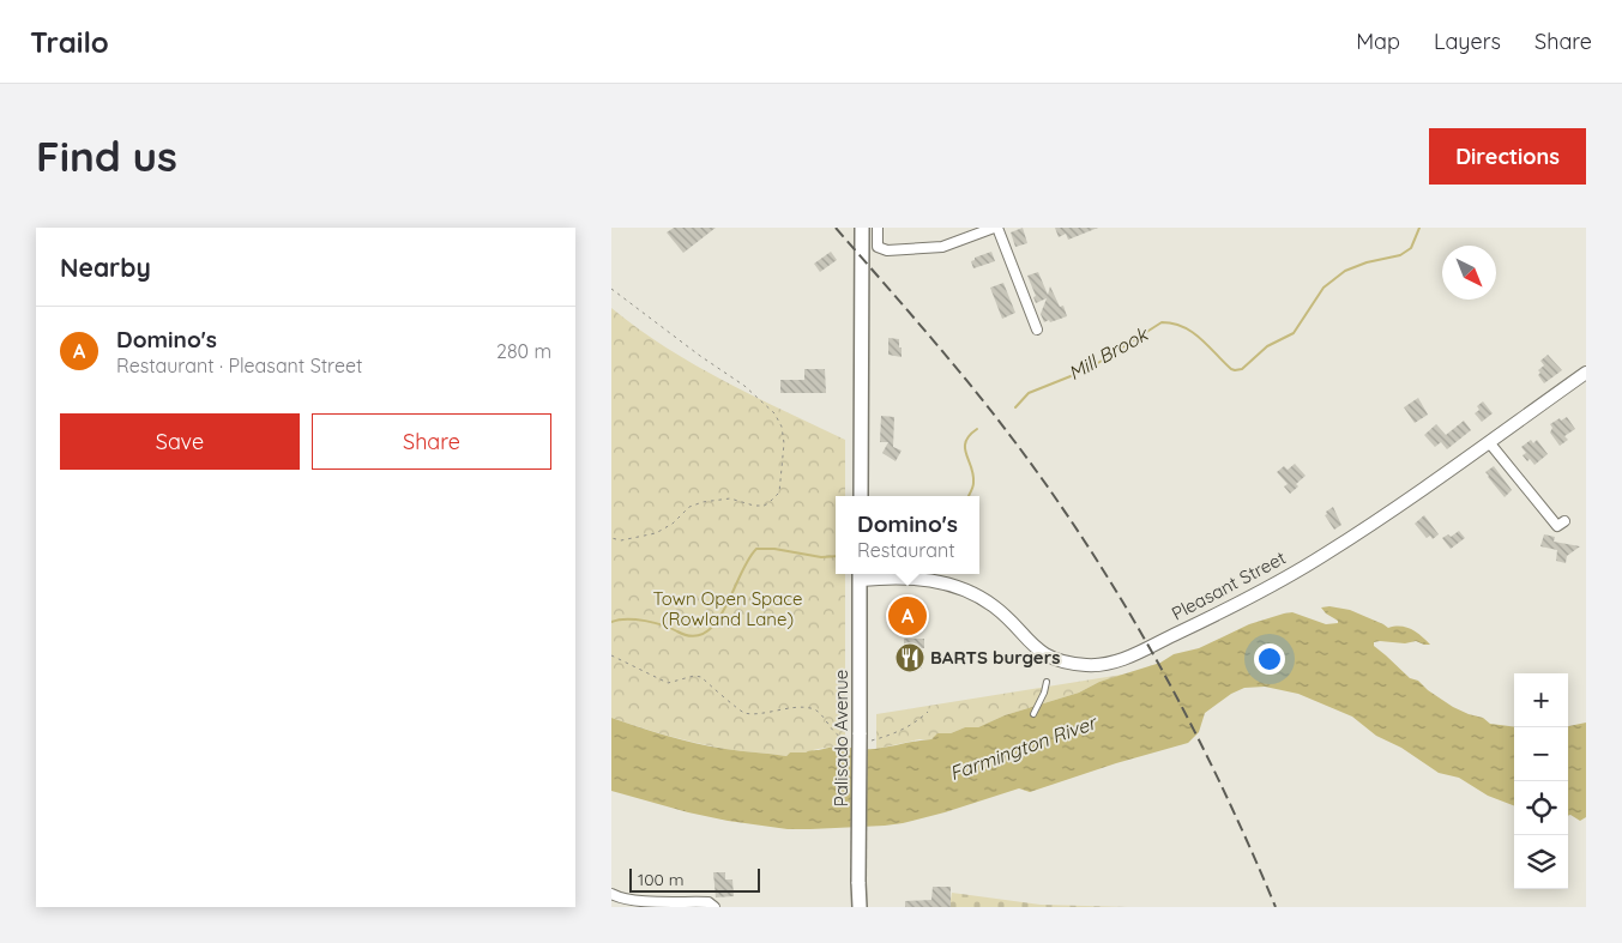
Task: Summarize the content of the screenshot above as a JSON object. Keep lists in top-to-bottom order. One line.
{"streets":{"main road":["Palisado Avenue"],"street":["Pleasant Street"]},"crossings":[["Pleasant Street","Palisado Avenue"]],"water":["Mill Brook","Farmington River"],"parks":["Town Open Space (Rowland Lane)"],"places":{"restaurant":["BARTS burgers"]},"scale_bar":"100 m","north":"bottom right","page":{"header":"Trailo","nav":["Map","Layers","Share"],"buttons":["Directions",["Save","Share"]],"title":"Find us","heading":"Nearby","list":[{"mark":"A","name":"Domino's","note":"Restaurant · Pleasant Street","value":"280 m"}],"popup":["Domino's","Restaurant"],"pins":"A","map_buttons":["+","−"],"scale":"100 m"}}
